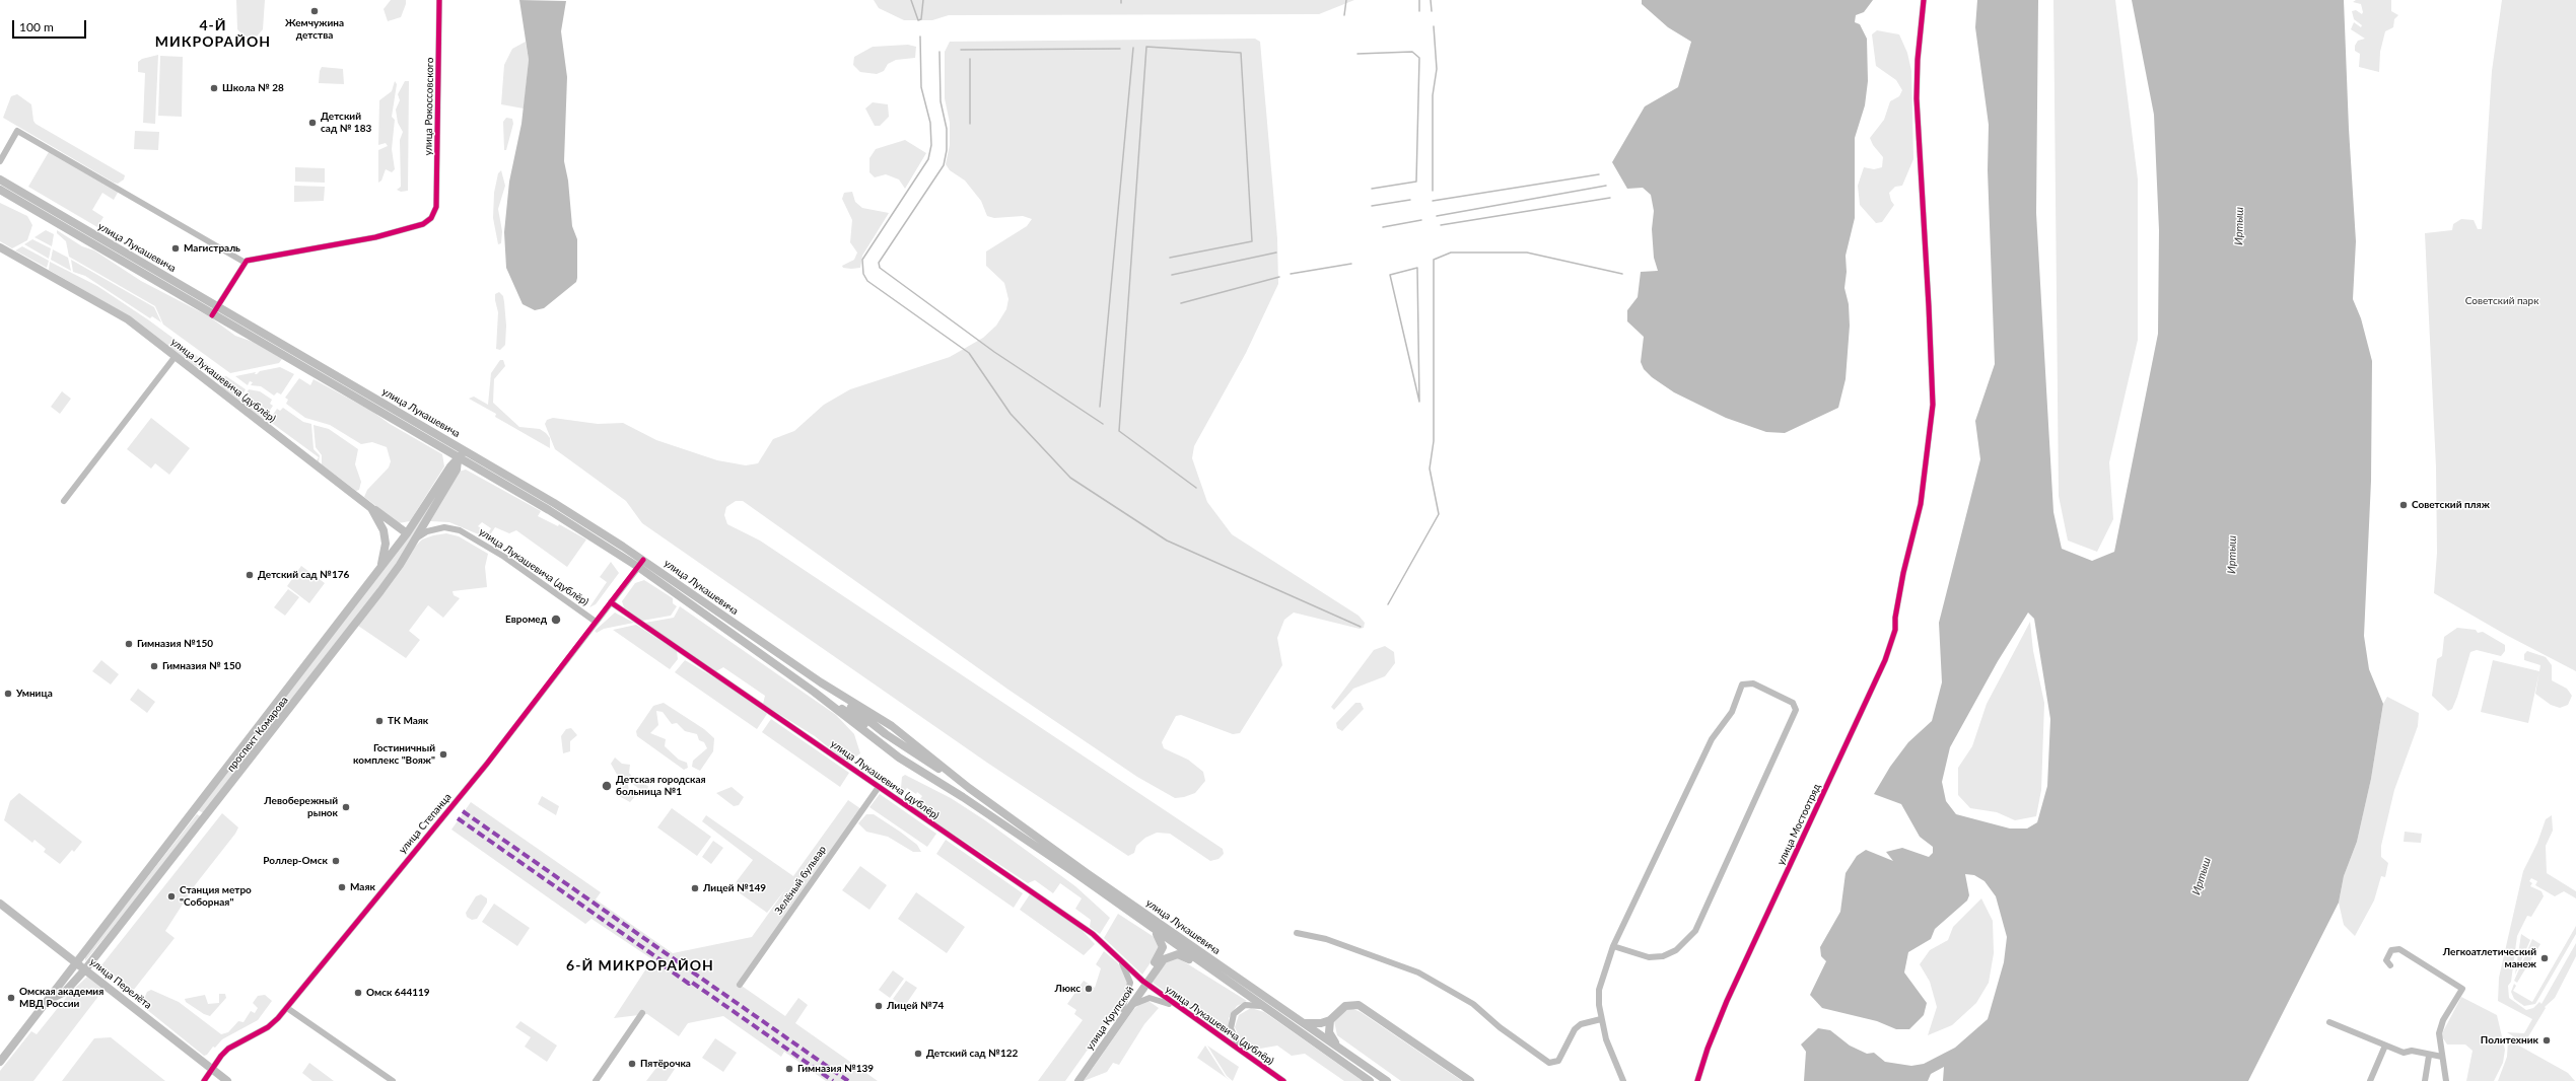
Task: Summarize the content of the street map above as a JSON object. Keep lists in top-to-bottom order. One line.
{"streets":{"main road":["улица Лукашевича","улица Лукашевича (дублёр)","проспект Комарова","улица Перелёта","улица Крупской"],"street":["улица Рокоссовского","улица Степанца","улица Мостоотряд","Зелёный бульвар"]},"crossings":[["улица Лукашевича","проспект Комарова"],["улица Лукашевича","улица Степанца"],["улица Лукашевича","улица Крупской"],["улица Лукашевича (дублёр)","проспект Комарова"],["улица Лукашевича (дублёр)","улица Степанца"],["улица Лукашевича (дублёр)","Зелёный бульвар"],["улица Лукашевича (дублёр)","улица Крупской"],["проспект Комарова","улица Перелёта"],["улица Степанца","улица Перелёта"]],"districts":["4-Й МИКРОРАЙОН","6-Й МИКРОРАЙОН"],"water":["Иртыш"],"parks":["Советский парк"],"places":["Жемчужина детства","Школа № 28","Детский сад № 183","Магистраль","Советский пляж","Детский сад №176","Евромед","Гимназия №150","Гимназия № 150","Умница","ТК Маяк","Гостиничный комплекс \"Вояж\"","Детская городская больница №1","Левобережный рынок","Роллер-Омск","Маяк","Лицей №149","Станция метро \"Соборная\"","Легкоатлетический манеж","Люкс","Омск 644119","Омская академия МВД России","Лицей №74","Политехник","Детский сад №122","Пятёрочка","Гимназия №139"],"scale_bar":"100 m"}
